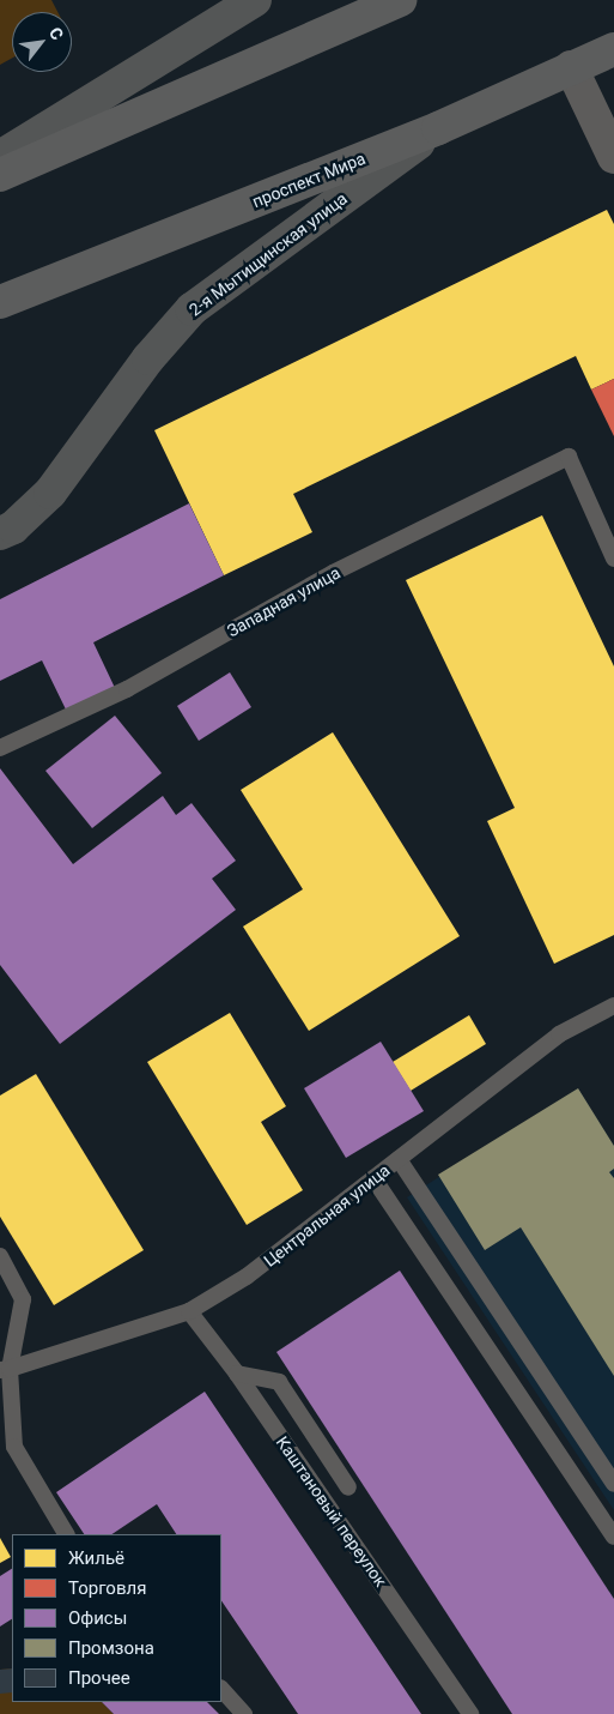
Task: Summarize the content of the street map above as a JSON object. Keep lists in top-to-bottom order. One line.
{"streets":{"main road":["проспект Мира"],"street":["2-я Мытищинская улица"],"lane":["Западная улица","Центральная улица","Каштановый переулок"]},"crossings":[["проспект Мира","2-я Мытищинская улица"],["Центральная улица","Каштановый переулок"]],"legend":["Жильё","Торговля","Офисы","Промзона","Прочее"],"north":"top right"}
